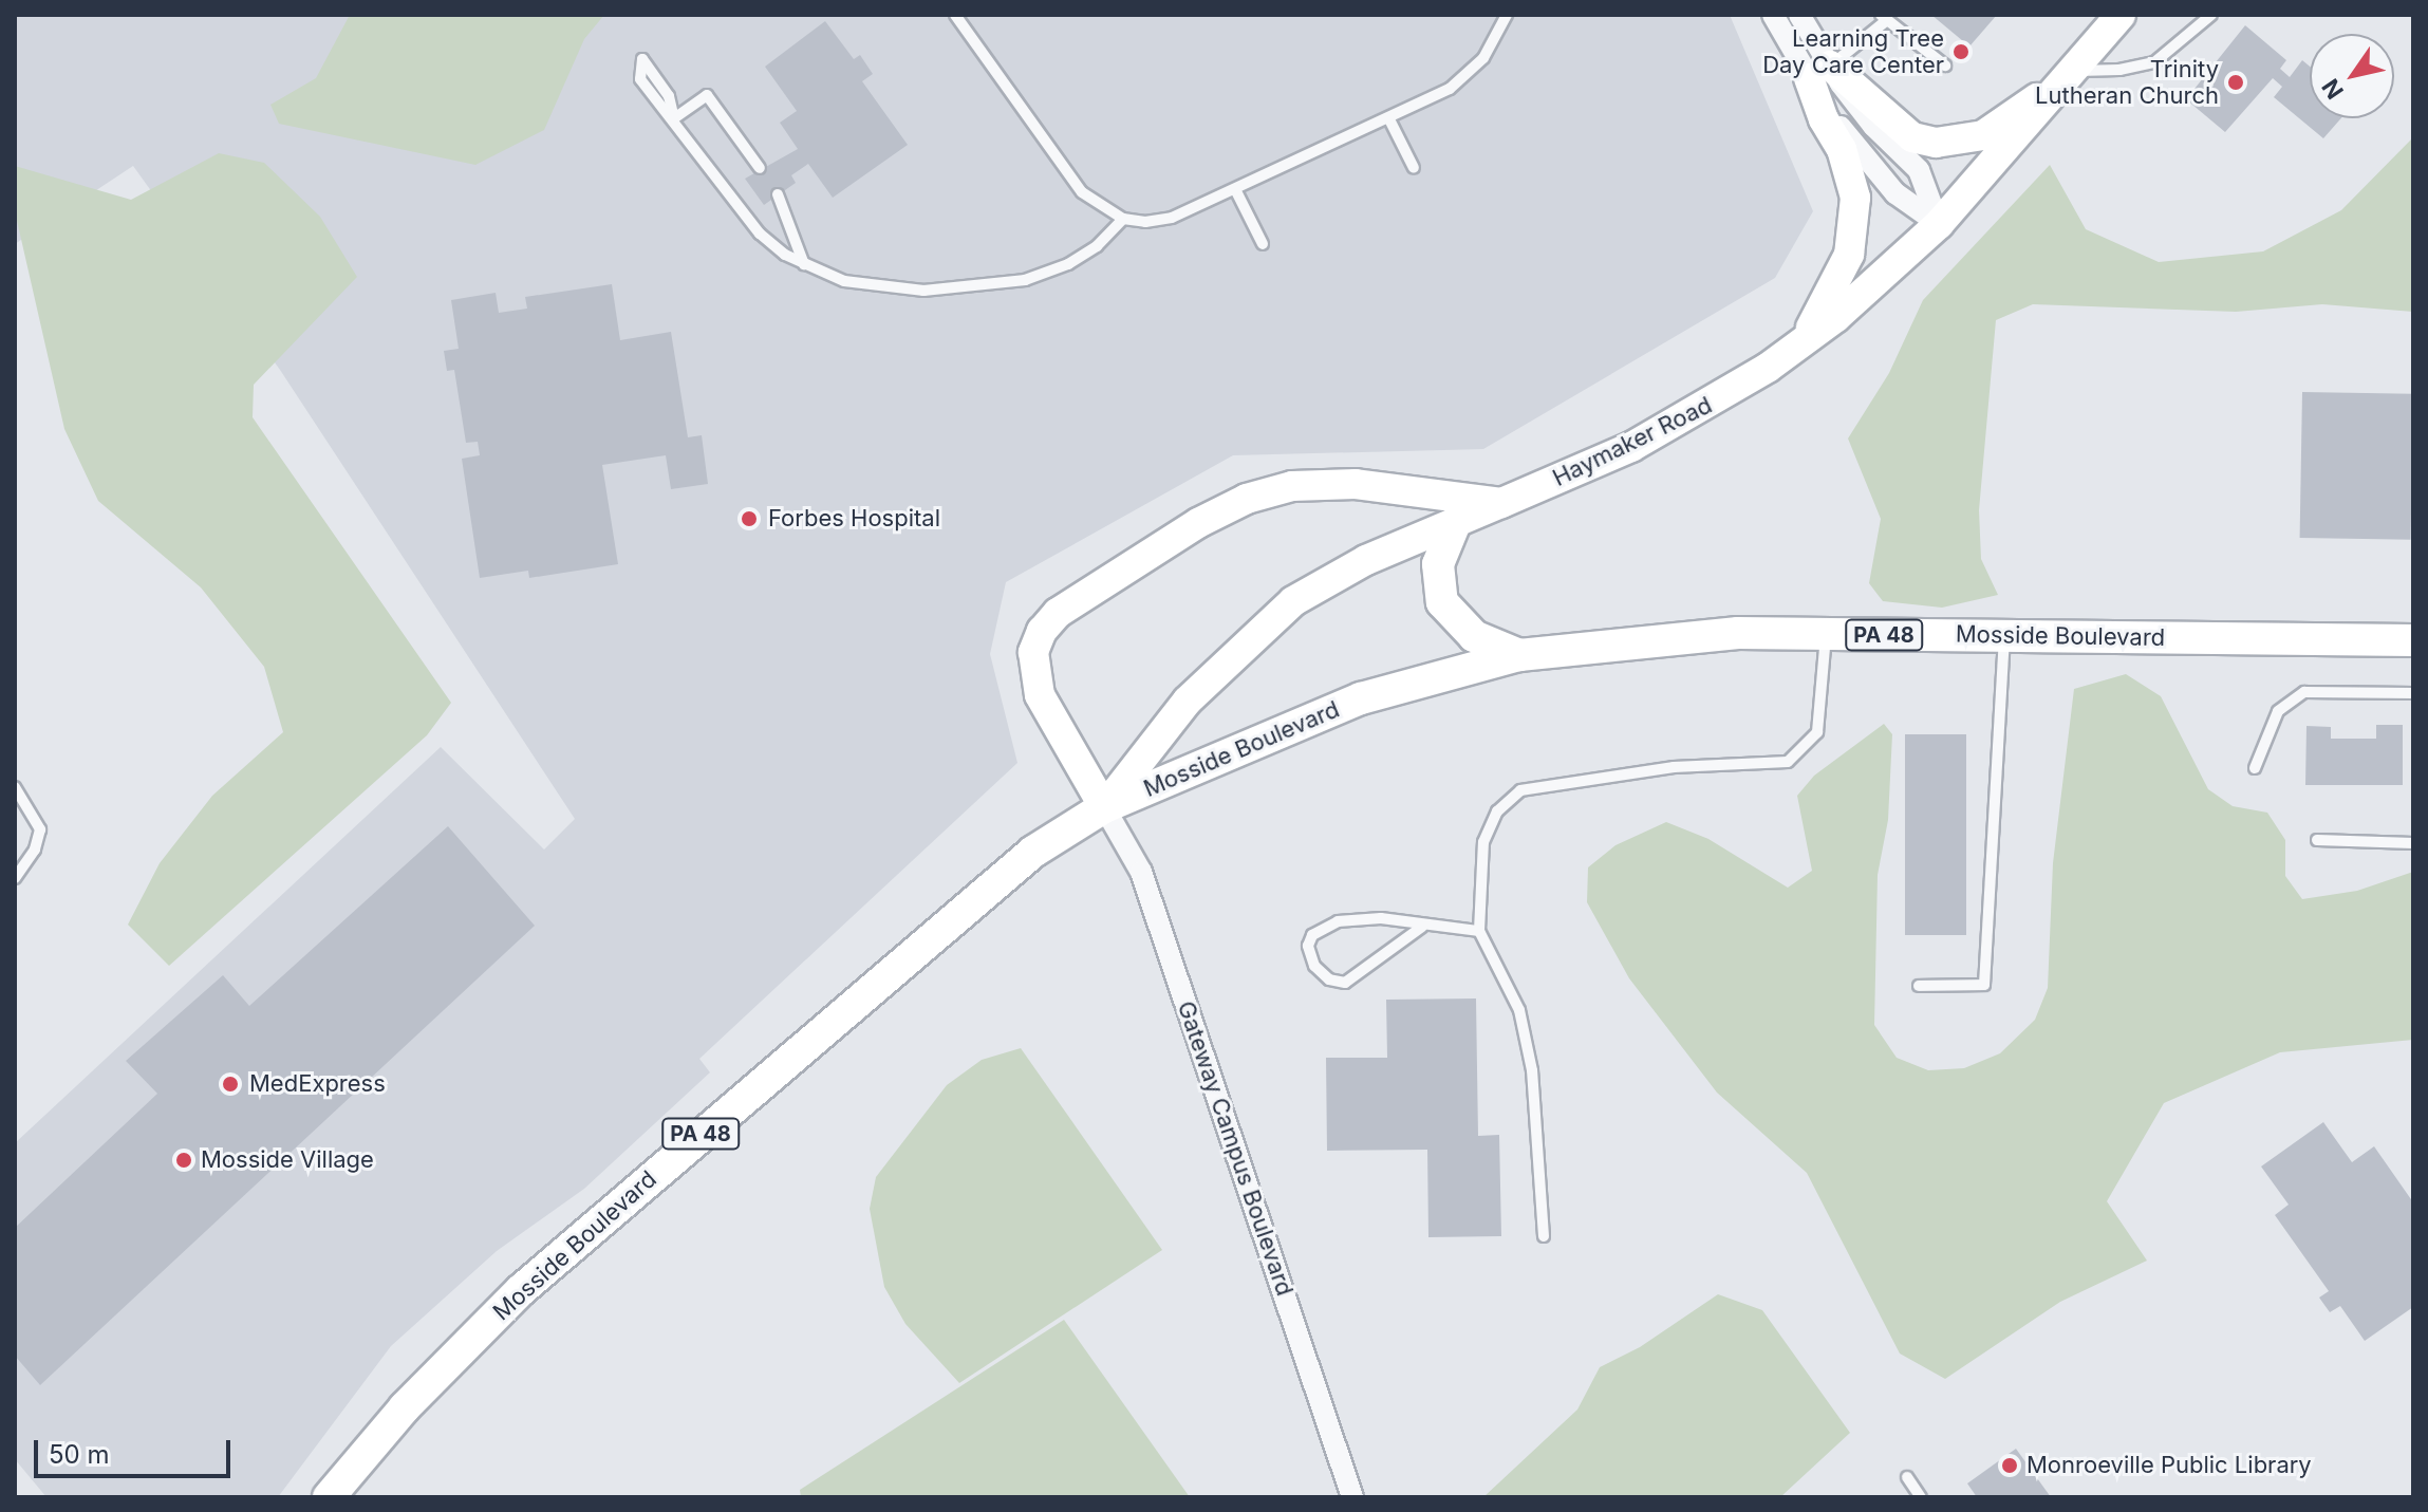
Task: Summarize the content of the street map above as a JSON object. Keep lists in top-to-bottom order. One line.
{"streets":{"main road":["Haymaker Road","PA 48","Mosside Boulevard"],"street":["Gateway Campus Boulevard"]},"crossings":[["Haymaker Road","Mosside Boulevard"],["Haymaker Road","Gateway Campus Boulevard"],["Mosside Boulevard","Gateway Campus Boulevard"]],"places":["Learning Tree Day Care Center","Trinity Lutheran Church","Forbes Hospital","MedExpress","Mosside Village","Monroeville Public Library"],"scale_bar":"50 m","north":"bottom left"}
